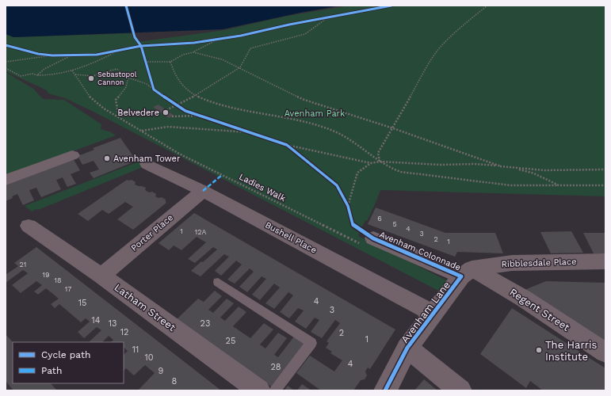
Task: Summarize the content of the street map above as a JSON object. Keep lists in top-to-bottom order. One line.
{"streets":{"street":["Porter Place","Bushell Place","Avenham Colonnade","Ribblesdale Place","Latham Street","Regent Street","Avenham Lane"],"path":["Ladies Walk"]},"crossings":[["Ladies Walk","Avenham Colonnade"],["Porter Place","Bushell Place"],["Porter Place","Latham Street"],["Bushell Place","Avenham Lane"],["Avenham Colonnade","Ribblesdale Place"],["Avenham Colonnade","Regent Street"],["Avenham Colonnade","Avenham Lane"],["Ribblesdale Place","Regent Street"],["Ribblesdale Place","Avenham Lane"],["Regent Street","Avenham Lane"]],"parks":["Avenham Park"],"places":["Sebastopol Cannon","Belvedere","Avenham Tower","The Harris Institute"],"house_numbers":["6","5","4","1","12A","3","2","1","21","19","18","17","4","15","3","14","13","23","12","2","1","25","11","10","4","28","9","8"],"legend":["Cycle path","Path"]}
